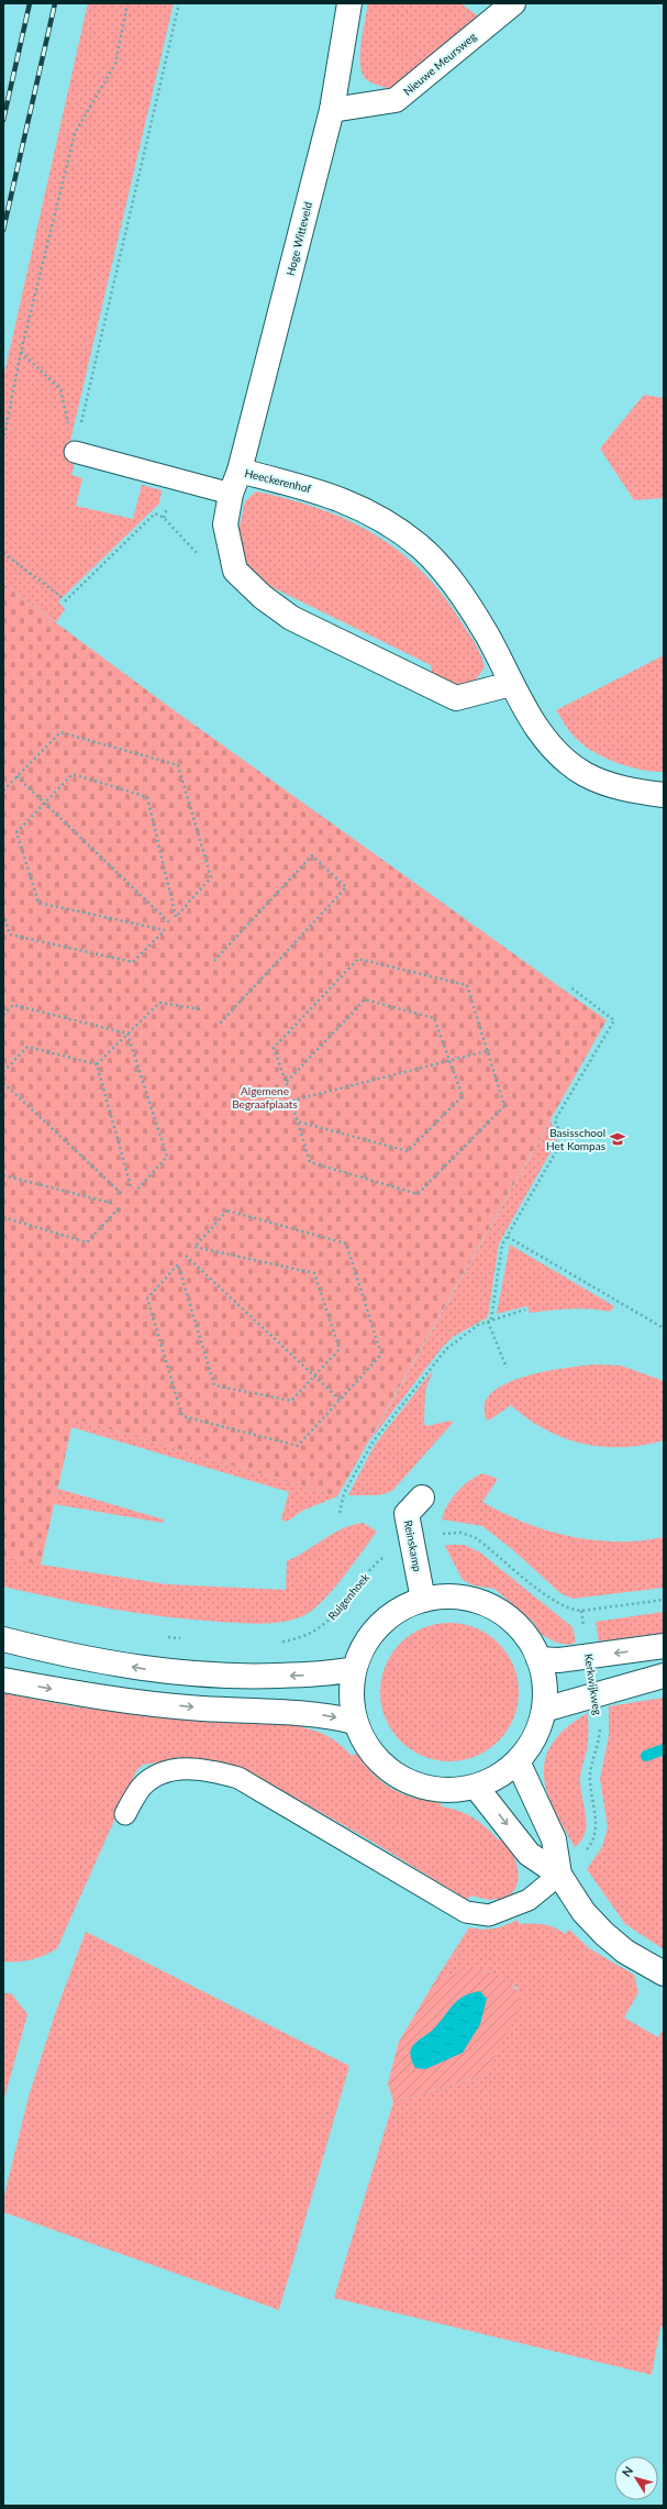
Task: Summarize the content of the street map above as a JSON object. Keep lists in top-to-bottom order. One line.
{"streets":{"street":["Nieuwe Meursweg","Hoge Witteveld","Heeckerenhof","Reinskamp"],"path":["Ruigenhoek","Kerkwijkweg"]},"crossings":[["Nieuwe Meursweg","Hoge Witteveld"],["Hoge Witteveld","Heeckerenhof"],["Reinskamp","Ruigenhoek"],["Ruigenhoek","Kerkwijkweg"]],"parks":["Algemene Begraafplaats"],"places":{"school or university":["Basisschool Het Kompas"]},"north":"top left"}
